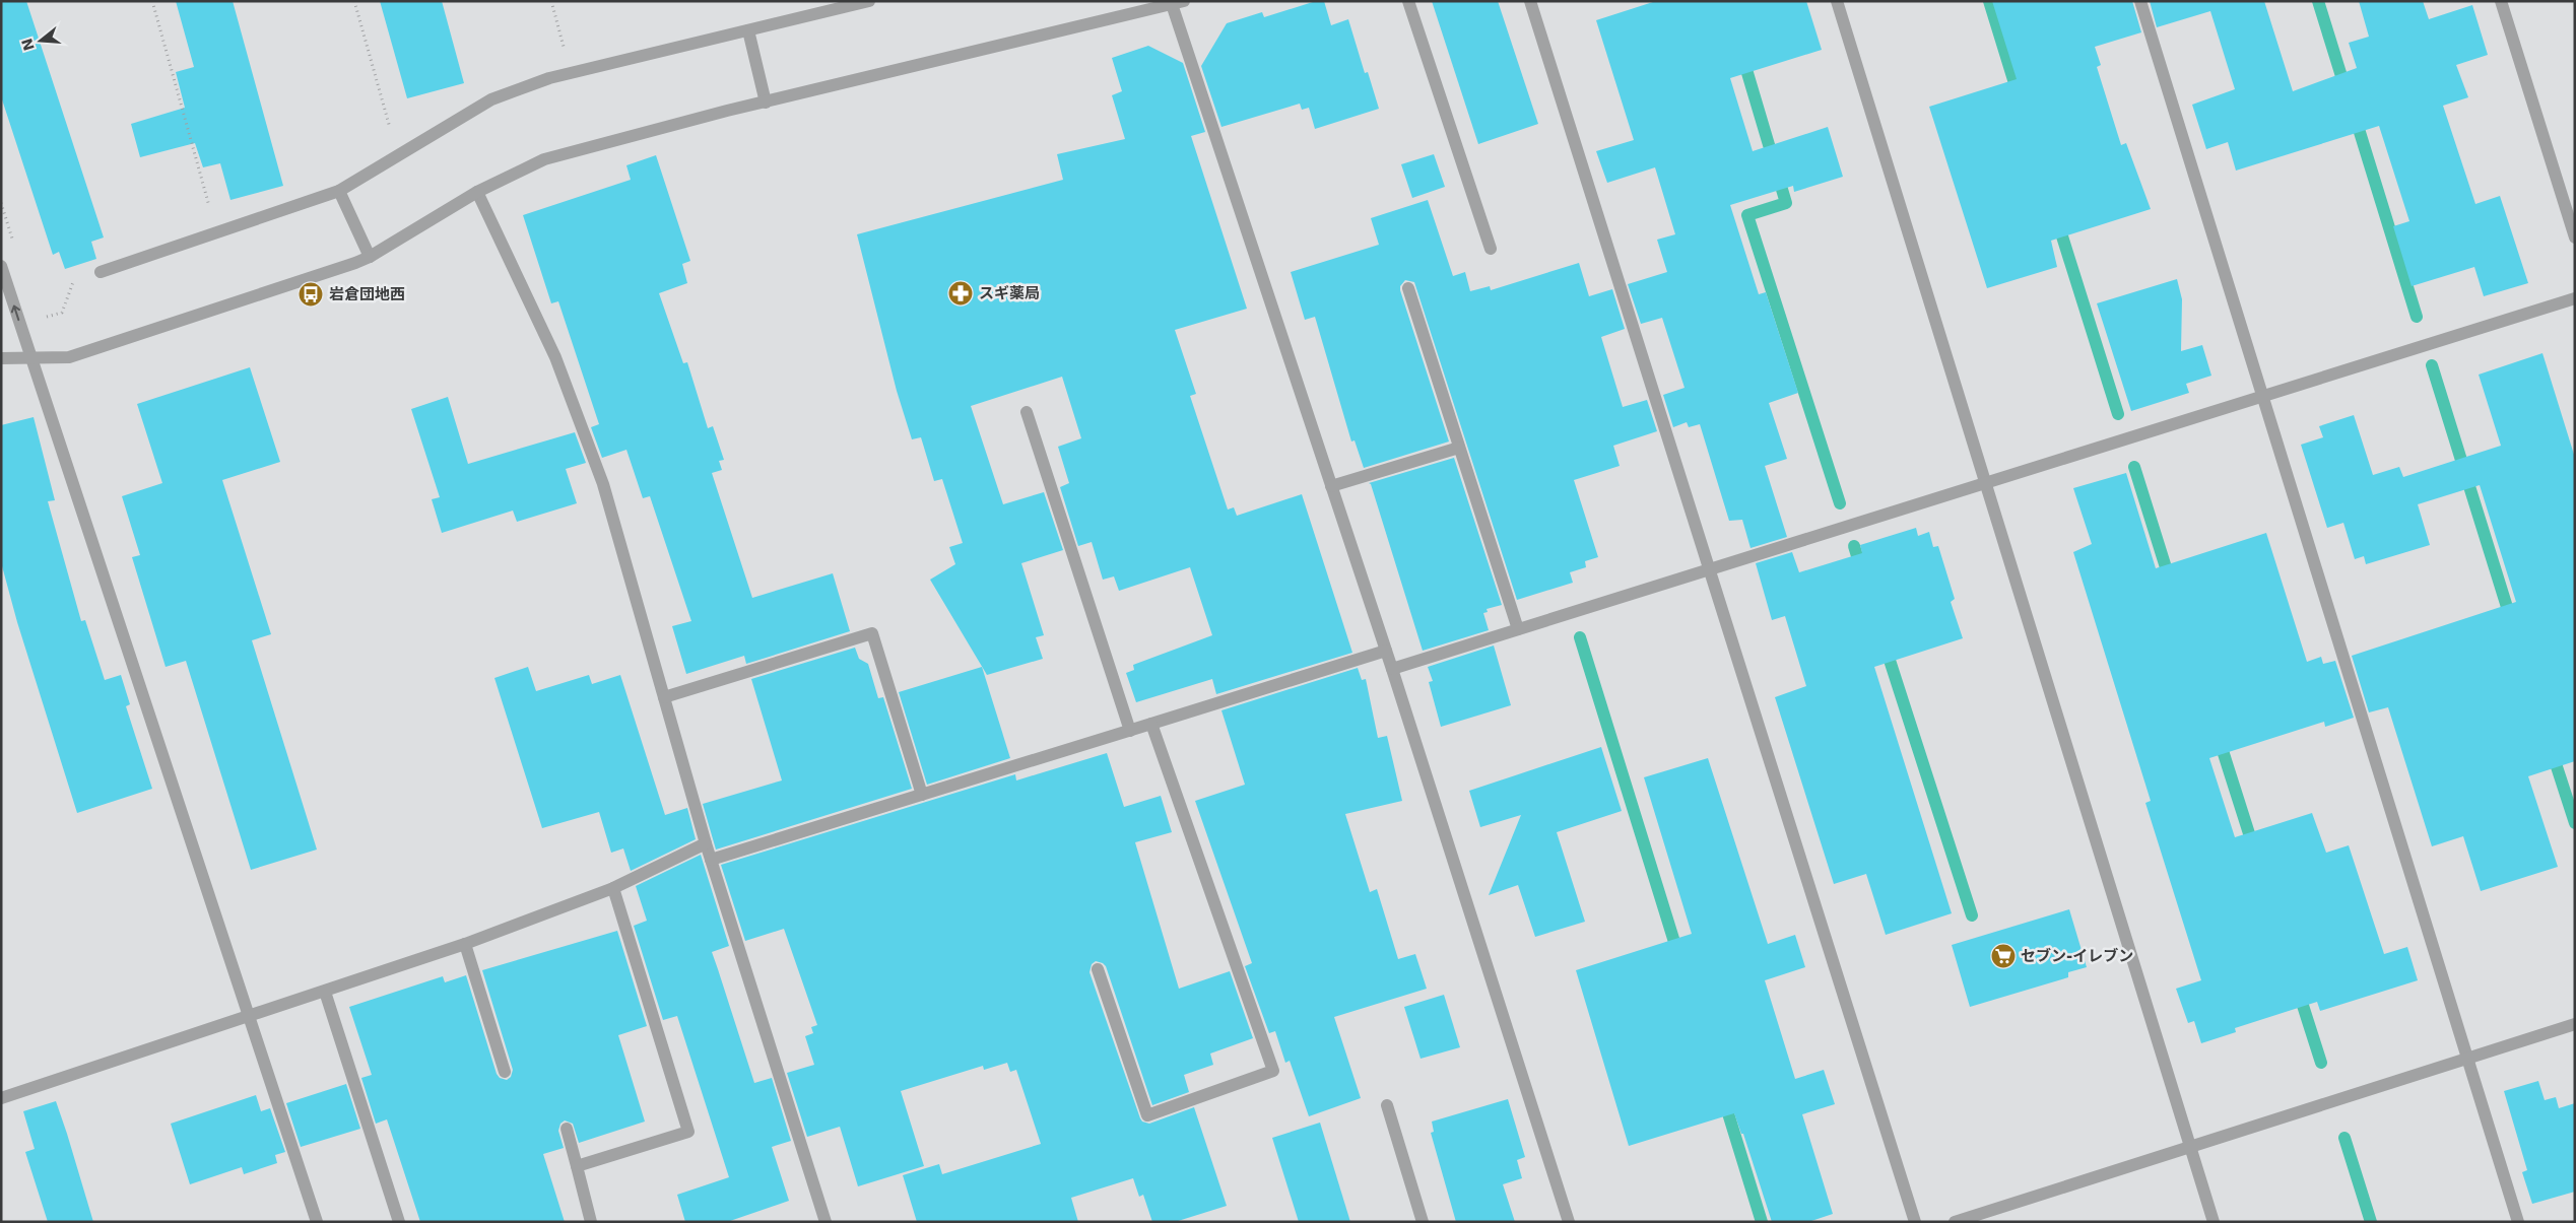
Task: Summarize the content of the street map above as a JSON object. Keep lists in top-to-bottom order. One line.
{"places":{"pharmacy":["スギ薬局"],"bus stop":["岩倉団地西"],"supermarket":["セブン-イレブン"]},"north":"left"}
